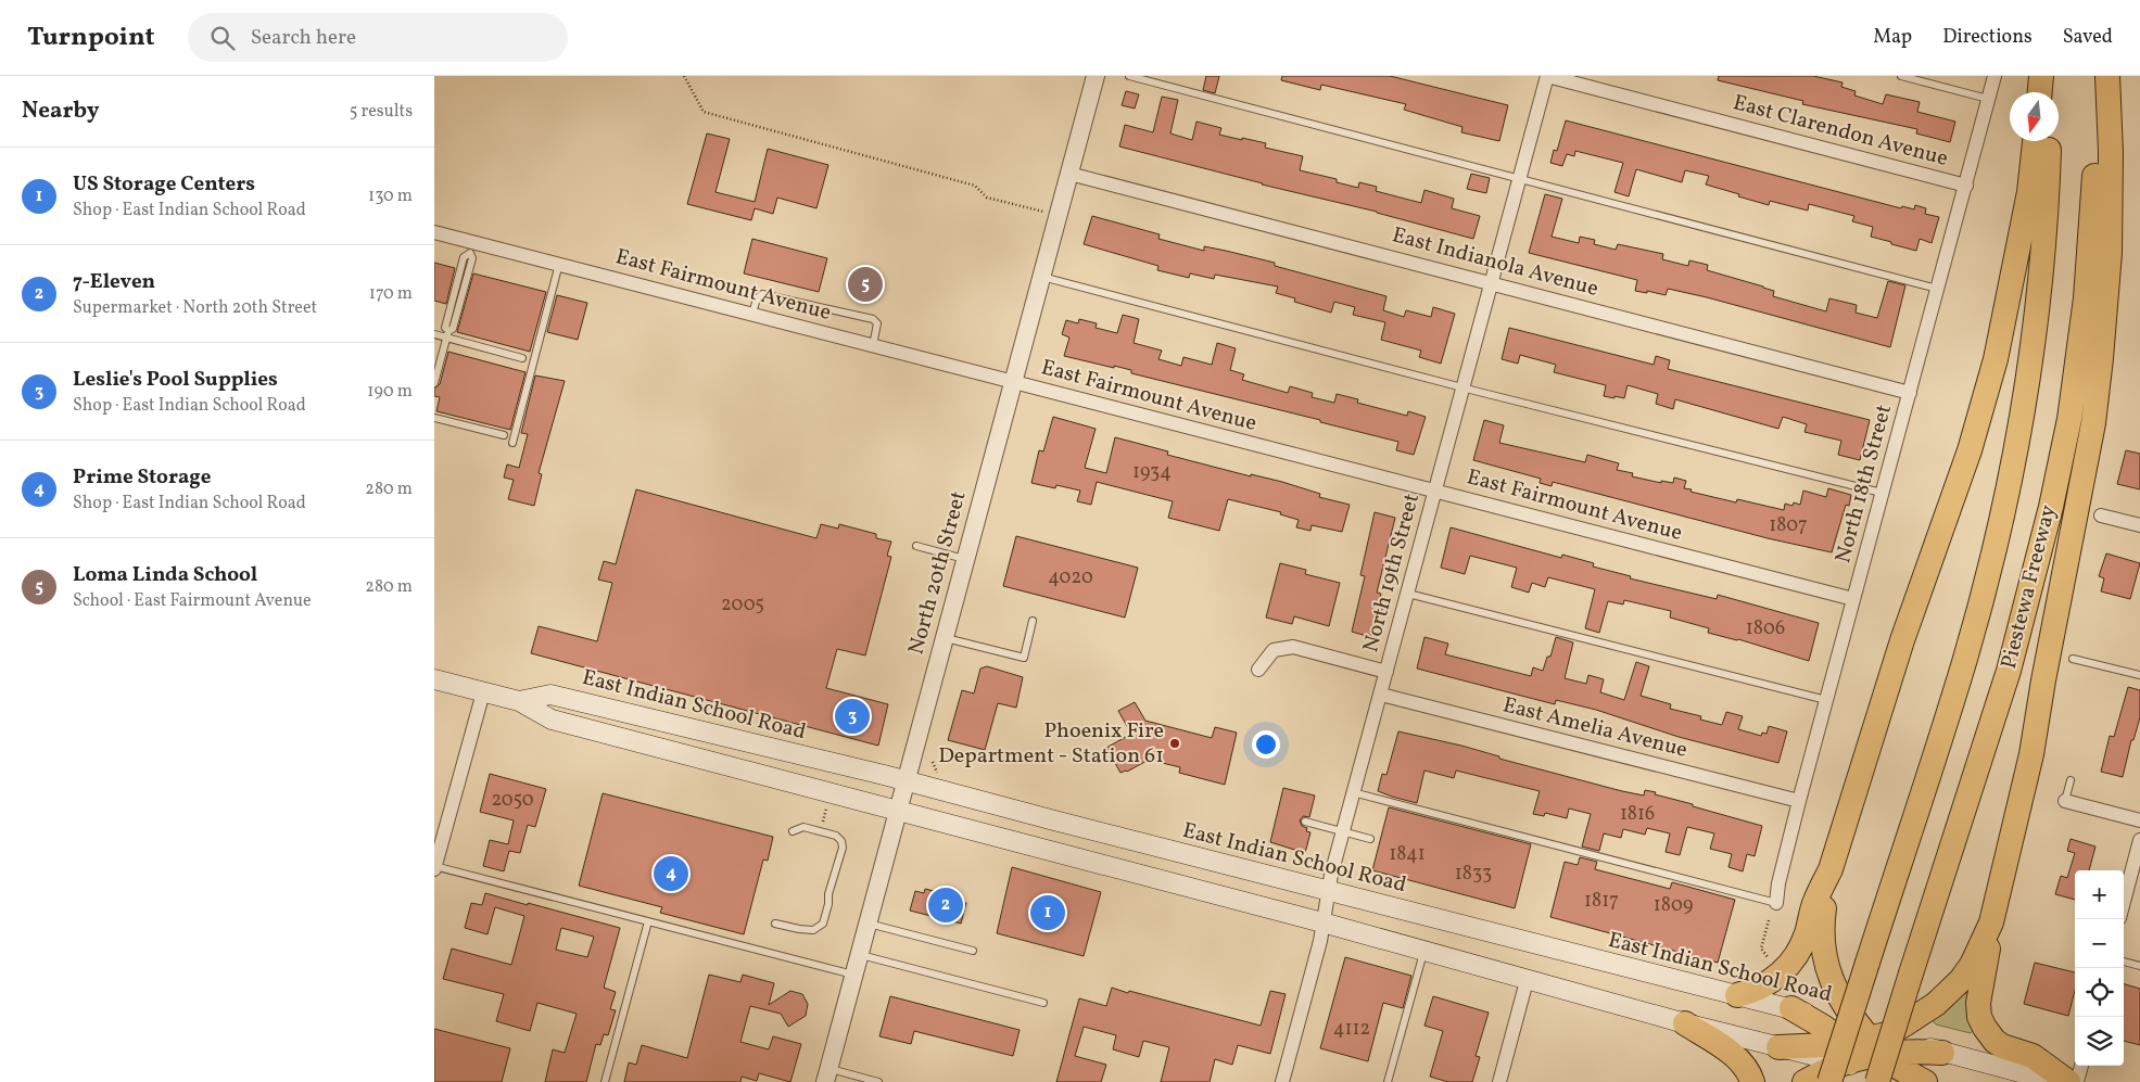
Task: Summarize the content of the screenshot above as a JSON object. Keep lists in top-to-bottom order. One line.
{"streets":{"highway":["Piestewa Freeway"],"main road":["East Indian School Road"],"street":["East Clarendon Avenue","East Indianola Avenue","East Fairmount Avenue","North 18th Street","North 20th Street","North 19th Street","East Amelia Avenue"]},"crossings":[["East Clarendon Avenue","North 18th Street"],["East Clarendon Avenue","North 19th Street"],["East Indianola Avenue","North 18th Street"],["East Indianola Avenue","North 20th Street"],["East Indianola Avenue","North 19th Street"],["East Fairmount Avenue","North 18th Street"],["East Fairmount Avenue","North 20th Street"],["East Fairmount Avenue","North 19th Street"],["North 18th Street","East Amelia Avenue"],["North 20th Street","East Indian School Road"],["North 19th Street","East Indian School Road"],["North 19th Street","East Amelia Avenue"]],"places":["Phoenix Fire Department - Station 61"],"house_numbers":["1934","1807","4020","2005","1806","2050","1816","1841","1833","1817","1809","4112"],"north":"bottom","page":{"header":"Turnpoint","search":"Search here","nav":["Map","Directions","Saved"],"heading":["Nearby","5 results"],"list":[{"mark":"1","name":"US Storage Centers","note":"Shop · East Indian School Road","value":"130 m"},{"mark":"2","name":"7-Eleven","note":"Supermarket · North 20th Street","value":"170 m"},{"mark":"3","name":"Leslie's Pool Supplies","note":"Shop · East Indian School Road","value":"190 m"},{"mark":"4","name":"Prime Storage","note":"Shop · East Indian School Road","value":"280 m"},{"mark":"5","name":"Loma Linda School","note":"School · East Fairmount Avenue","value":"280 m"}],"pins":["5","3","4","2","1"],"map_buttons":["+","−"]}}
